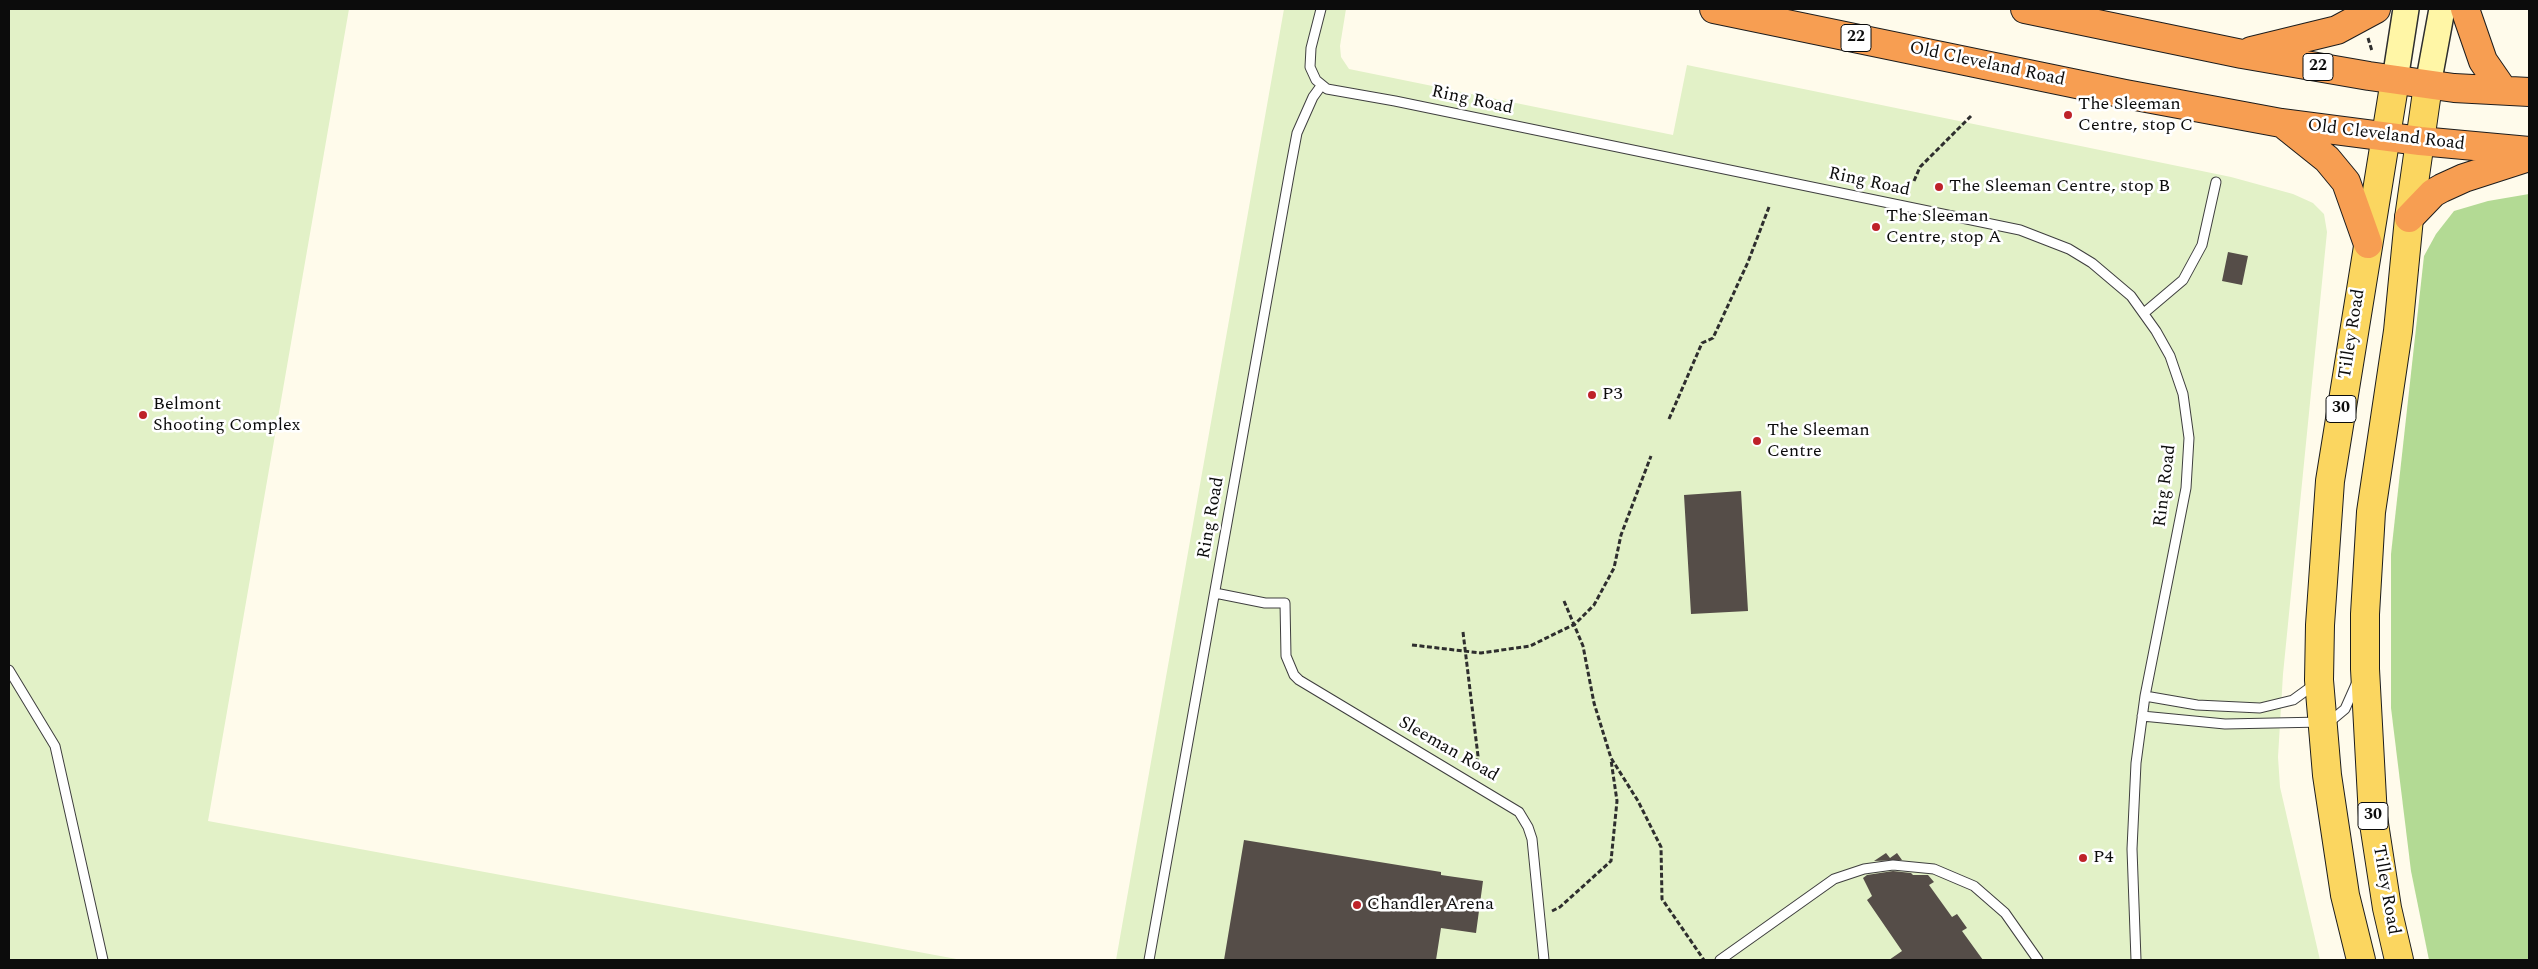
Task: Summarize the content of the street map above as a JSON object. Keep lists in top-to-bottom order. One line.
{"streets":{"highway":["22","Old Cleveland Road"],"main road":["Tilley Road","30"],"lane":["Ring Road","Sleeman Road"]},"crossings":[["22","Tilley Road"],["Old Cleveland Road","Tilley Road"],["Ring Road","Sleeman Road"]],"places":["The Sleeman Centre, stop C","The Sleeman Centre, stop B","The Sleeman Centre, stop A","P3","Belmont Shooting Complex","The Sleeman Centre","P4","Chandler Arena"]}
